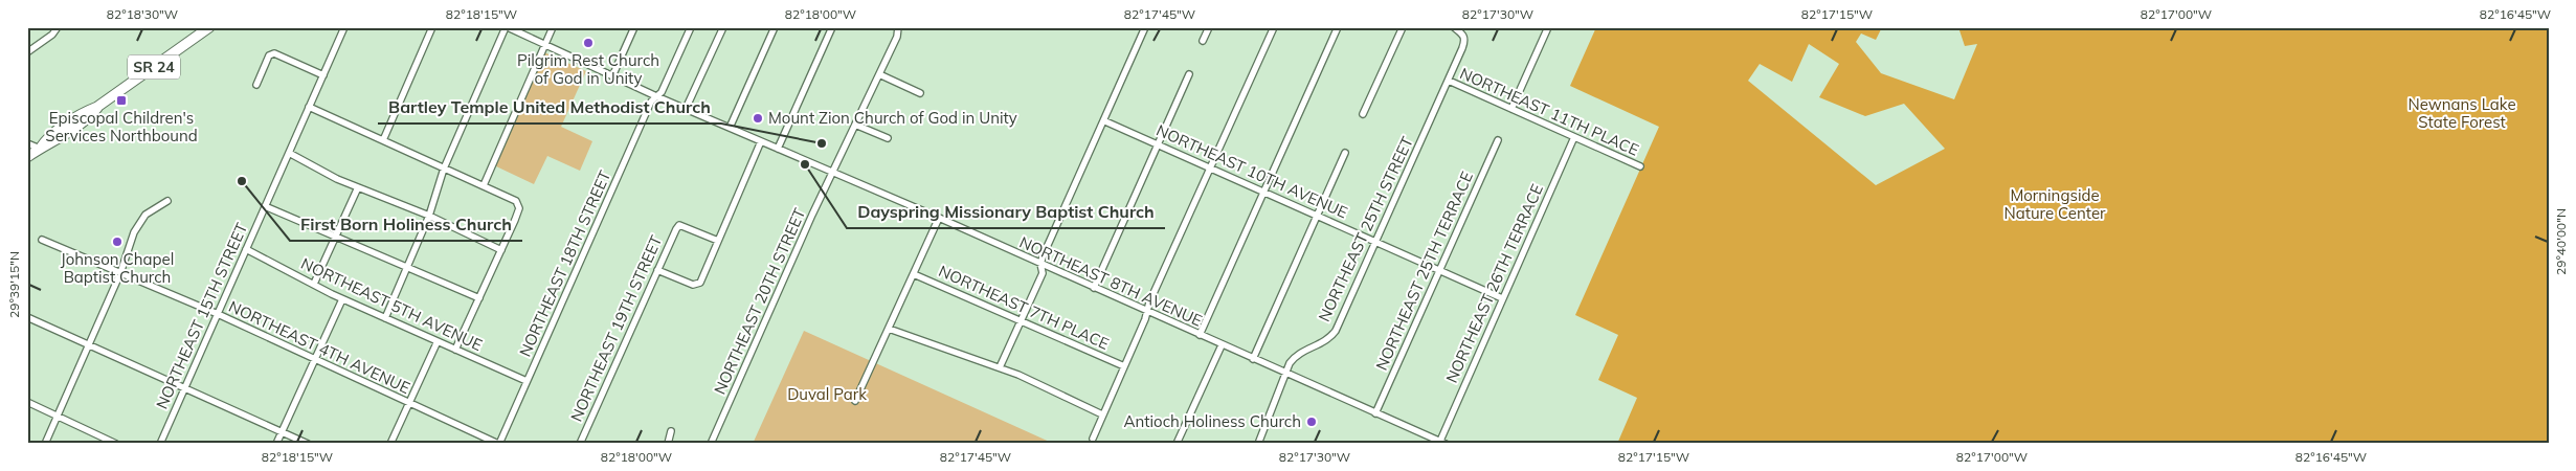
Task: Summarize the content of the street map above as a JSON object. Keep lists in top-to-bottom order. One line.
{"streets":{"highway":["SR 24"],"street":["NORTHEAST 11TH PLACE","NORTHEAST 10TH AVENUE","NORTHEAST 25TH STREET","NORTHEAST 18TH STREET","NORTHEAST 25TH TERRACE","NORTHEAST 8TH AVENUE","NORTHEAST 26TH TERRACE","NORTHEAST 20TH STREET","NORTHEAST 5TH AVENUE","NORTHEAST 7TH PLACE","NORTHEAST 15TH STREET","NORTHEAST 19TH STREET","NORTHEAST 4TH AVENUE"]},"crossings":[["NORTHEAST 11TH PLACE","NORTHEAST 25TH STREET"],["NORTHEAST 11TH PLACE","NORTHEAST 26TH TERRACE"],["NORTHEAST 10TH AVENUE","NORTHEAST 25TH STREET"],["NORTHEAST 10TH AVENUE","NORTHEAST 25TH TERRACE"],["NORTHEAST 10TH AVENUE","NORTHEAST 26TH TERRACE"],["NORTHEAST 25TH STREET","NORTHEAST 8TH AVENUE"],["NORTHEAST 18TH STREET","NORTHEAST 8TH AVENUE"],["NORTHEAST 18TH STREET","NORTHEAST 5TH AVENUE"],["NORTHEAST 18TH STREET","NORTHEAST 4TH AVENUE"],["NORTHEAST 25TH TERRACE","NORTHEAST 8TH AVENUE"],["NORTHEAST 8TH AVENUE","NORTHEAST 26TH TERRACE"],["NORTHEAST 8TH AVENUE","NORTHEAST 20TH STREET"],["NORTHEAST 5TH AVENUE","NORTHEAST 15TH STREET"],["NORTHEAST 15TH STREET","NORTHEAST 4TH AVENUE"]],"parks":["Newnans Lake State Forest","Morningside Nature Center","Duval Park"],"places":{"other":["Pilgrim Rest Church of God in Unity","Mount Zion Church of God in Unity","Bartley Temple United Methodist Church","Dayspring Missionary Baptist Church","First Born Holiness Church","Johnson Chapel Baptist Church","Antioch Holiness Church"],"transit":["Episcopal Children's Services Northbound"]},"coordinates":["82°18'30\"W","82°18'15\"W","82°18'00\"W","82°17'45\"W","82°17'30\"W","82°17'15\"W","82°17'00\"W","82°16'45\"W","29°40'00\"N","29°39'15\"N"]}
